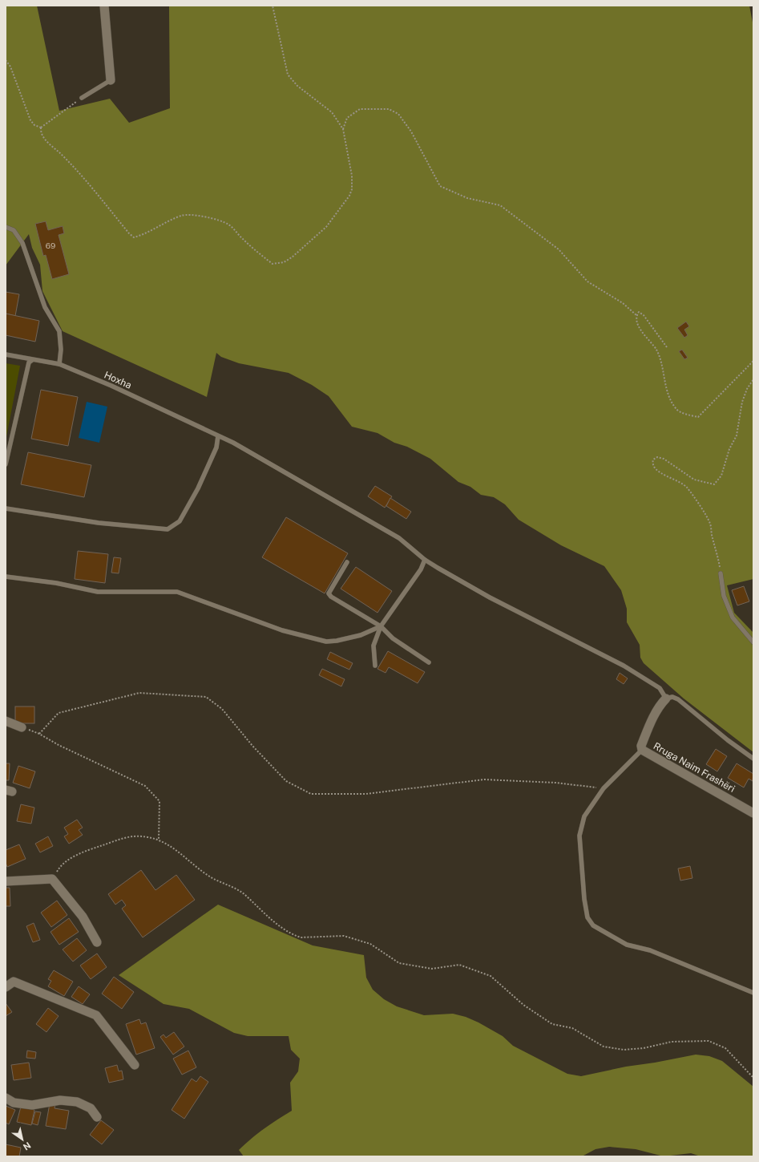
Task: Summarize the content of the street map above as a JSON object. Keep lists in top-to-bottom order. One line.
{"streets":{"street":["Rruga Naim Frashëri"],"lane":["Hoxha"]},"crossings":[["Hoxha","Rruga Naim Frashëri"]],"house_numbers":["69"],"north":"bottom right"}
